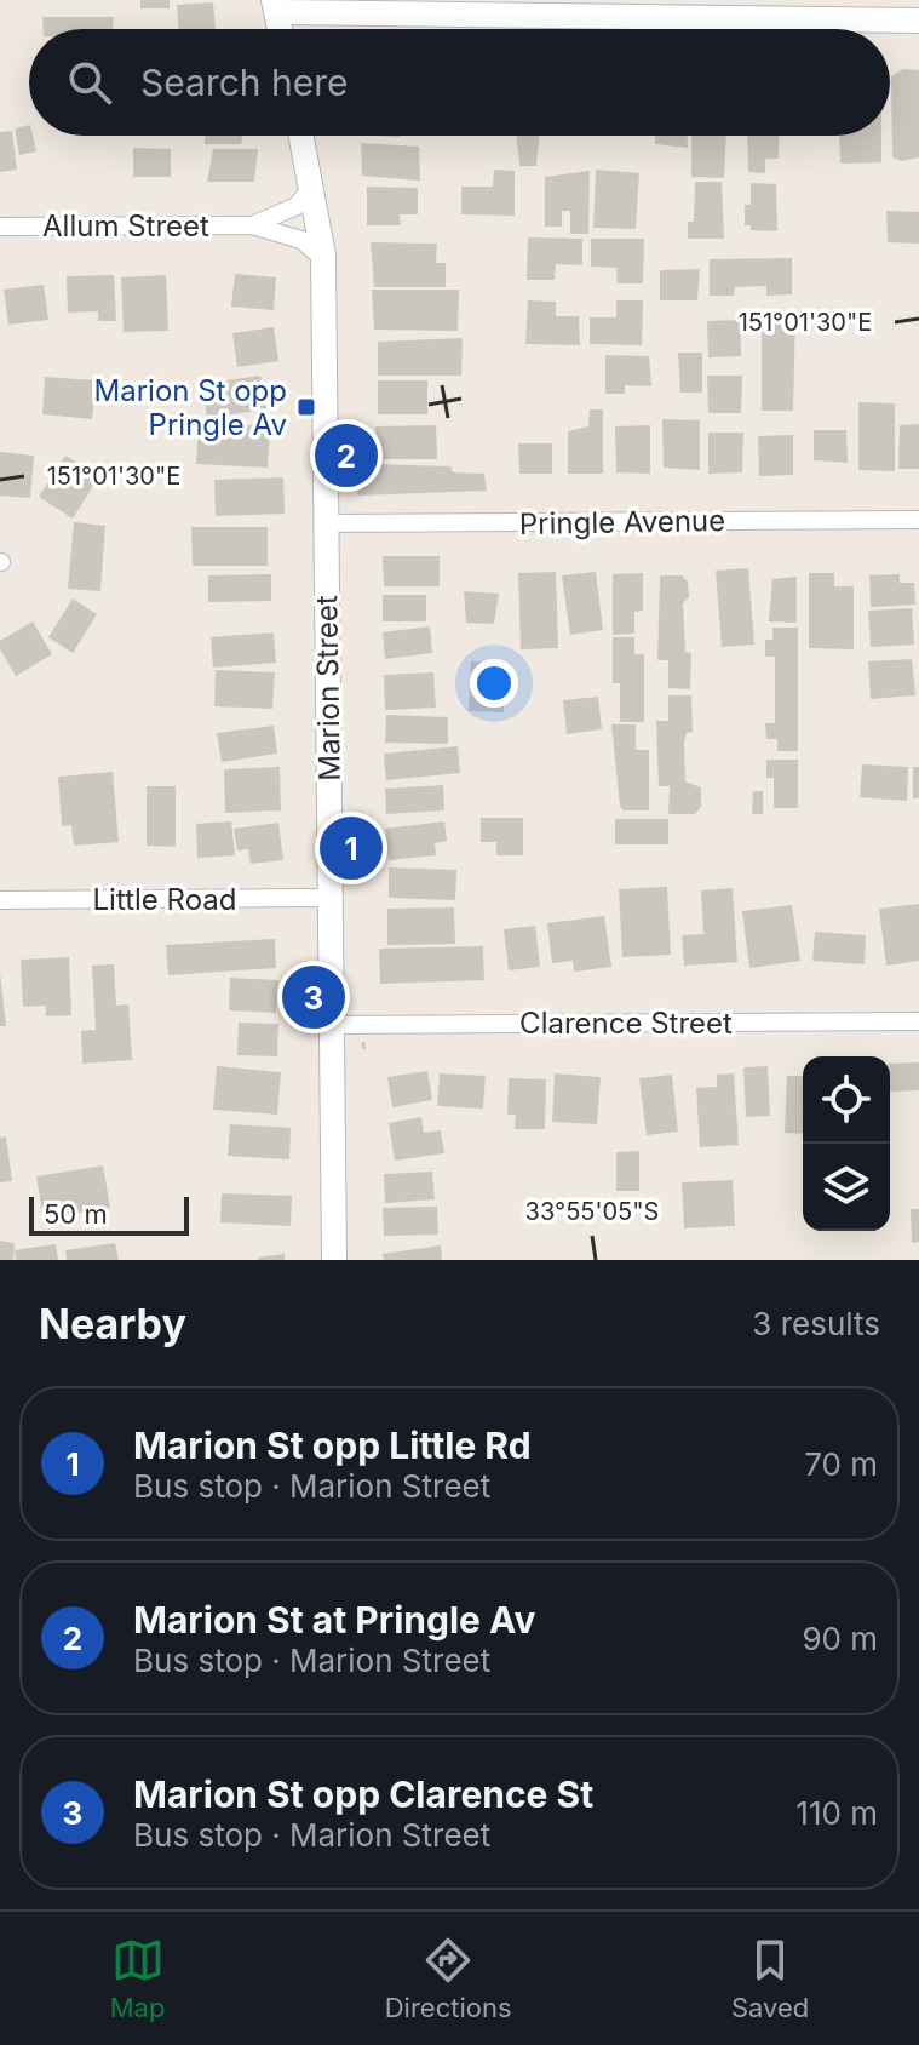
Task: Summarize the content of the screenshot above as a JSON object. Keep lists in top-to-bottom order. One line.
{"streets":{"main road":["Marion Street"],"street":["Allum Street","Pringle Avenue","Little Road","Clarence Street"]},"crossings":[["Allum Street","Marion Street"],["Pringle Avenue","Marion Street"],["Marion Street","Little Road"],["Marion Street","Clarence Street"]],"places":{"transit":["Marion St opp Pringle Av"]},"scale_bar":"50 m","page":{"search":"Search here","pins":["2","1","3"],"scale":"50 m","heading":["Nearby","3 results"],"list":[{"mark":"1","name":"Marion St opp Little Rd","note":"Bus stop · Marion Street","value":"70 m"},{"mark":"2","name":"Marion St at Pringle Av","note":"Bus stop · Marion Street","value":"90 m"},{"mark":"3","name":"Marion St opp Clarence St","note":"Bus stop · Marion Street","value":"110 m"}],"nav":["Map","Directions","Saved"]},"coordinates":["151°01'30\"E","33°55'05\"S"]}
